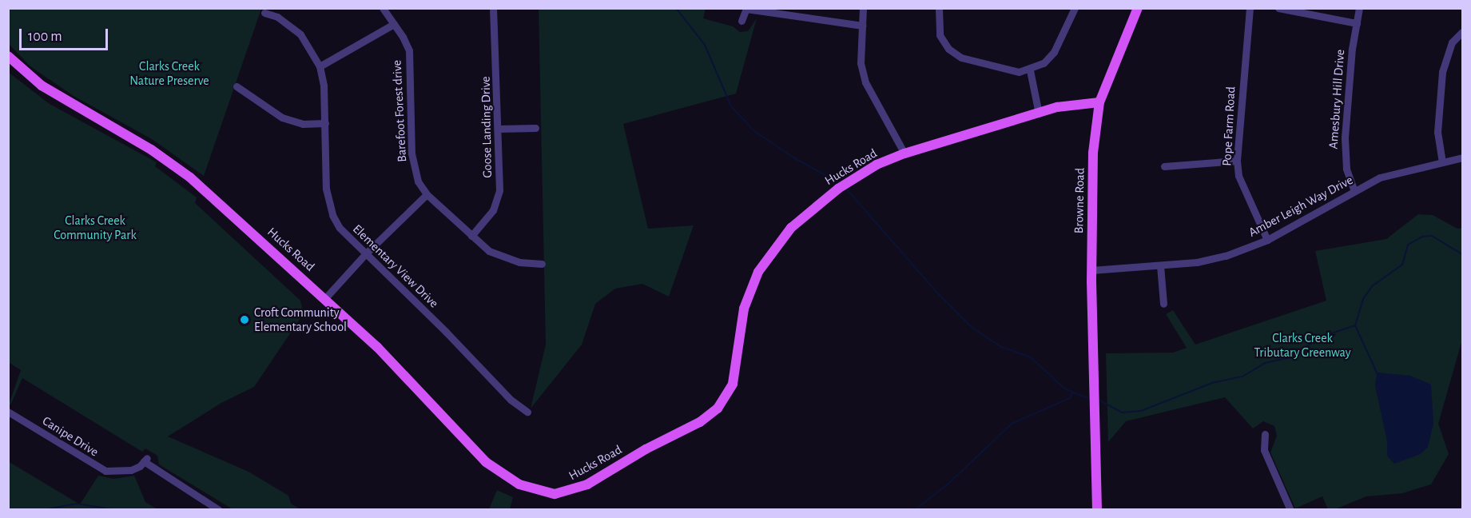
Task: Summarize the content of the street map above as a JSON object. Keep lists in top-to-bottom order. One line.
{"streets":{"main road":["Hucks Road","Browne Road"],"street":["Amesbury Hill Drive","Barefoot Forest drive","Pope Farm Road","Goose Landing Drive","Amber Leigh Way Drive","Elementary View Drive","Canipe Drive"]},"crossings":[["Amesbury Hill Drive","Amber Leigh Way Drive"],["Barefoot Forest drive","Goose Landing Drive"],["Pope Farm Road","Amber Leigh Way Drive"],["Hucks Road","Browne Road"],["Browne Road","Amber Leigh Way Drive"]],"parks":["Clarks Creek Nature Preserve","Clarks Creek Community Park","Clarks Creek Tributary Greenway"],"places":["Croft Community Elementary School"],"scale_bar":"100 m"}
